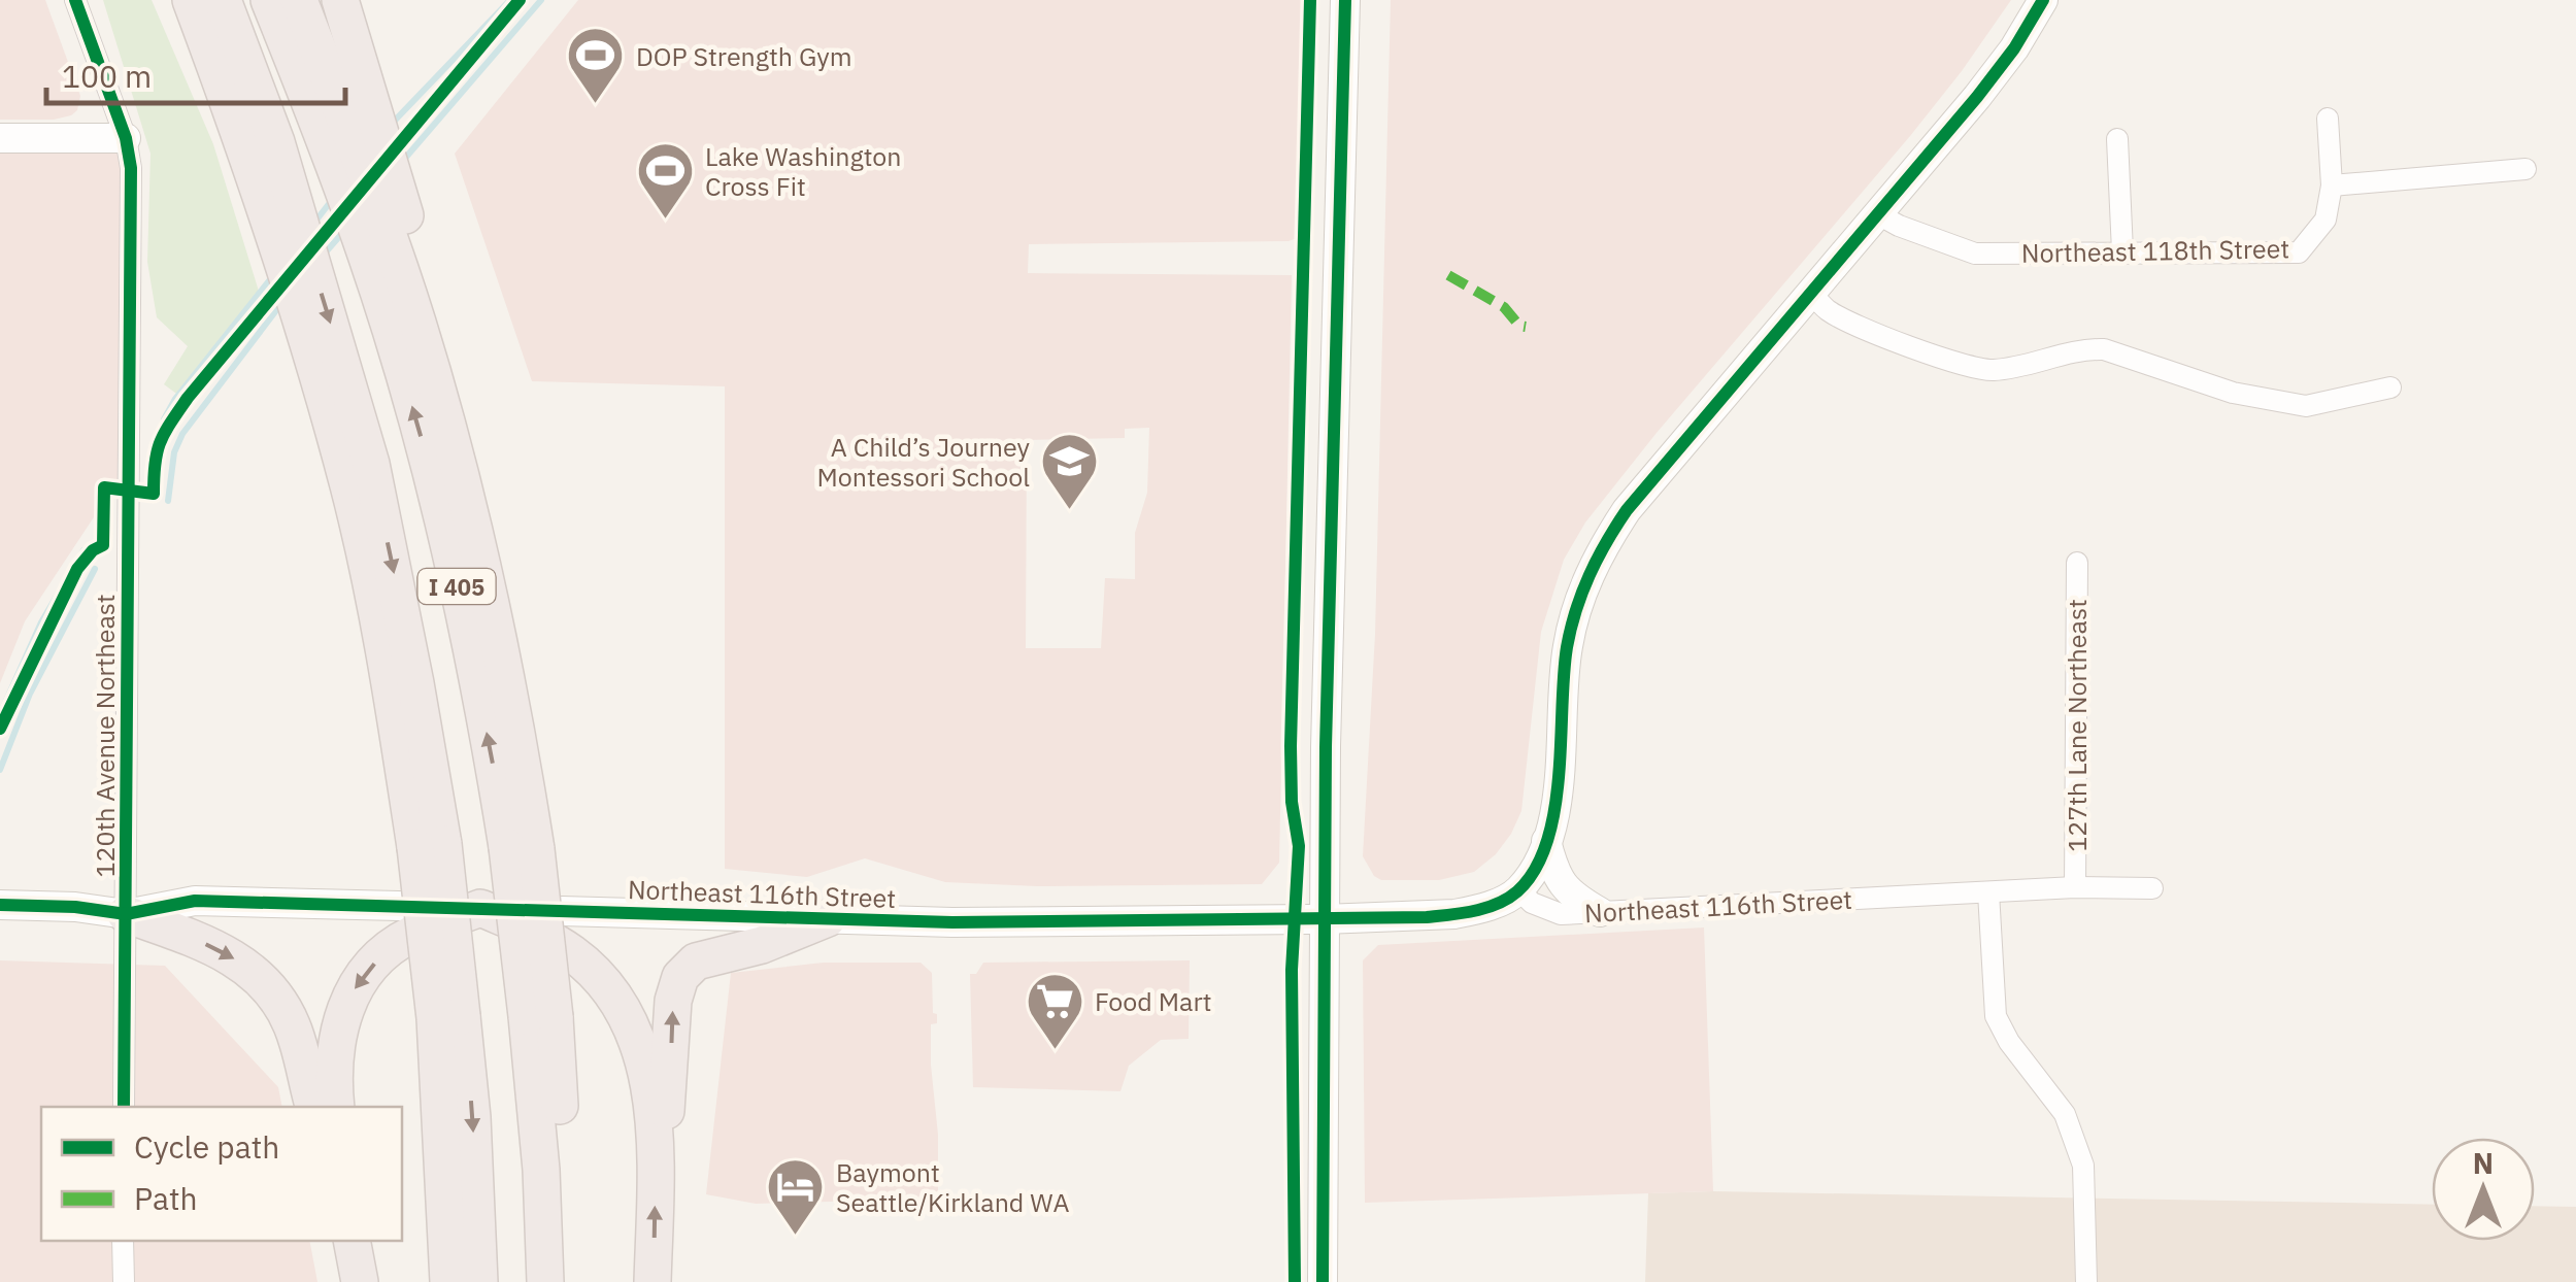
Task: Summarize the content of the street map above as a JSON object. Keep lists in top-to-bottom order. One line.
{"streets":{"highway":["I 405"],"street":["Northeast 118th Street","127th Lane Northeast","120th Avenue Northeast","Northeast 116th Street"]},"crossings":[["127th Lane Northeast","Northeast 116th Street"],["120th Avenue Northeast","Northeast 116th Street"]],"places":{"sports":["DOP Strength Gym","Lake Washington Cross Fit"],"school or university":["A Child’s Journey Montessori School"],"supermarket":["Food Mart"],"hotel":["Baymont Seattle/Kirkland WA"]},"legend":["Cycle path","Path"],"scale_bar":"100 m","north":"top"}
